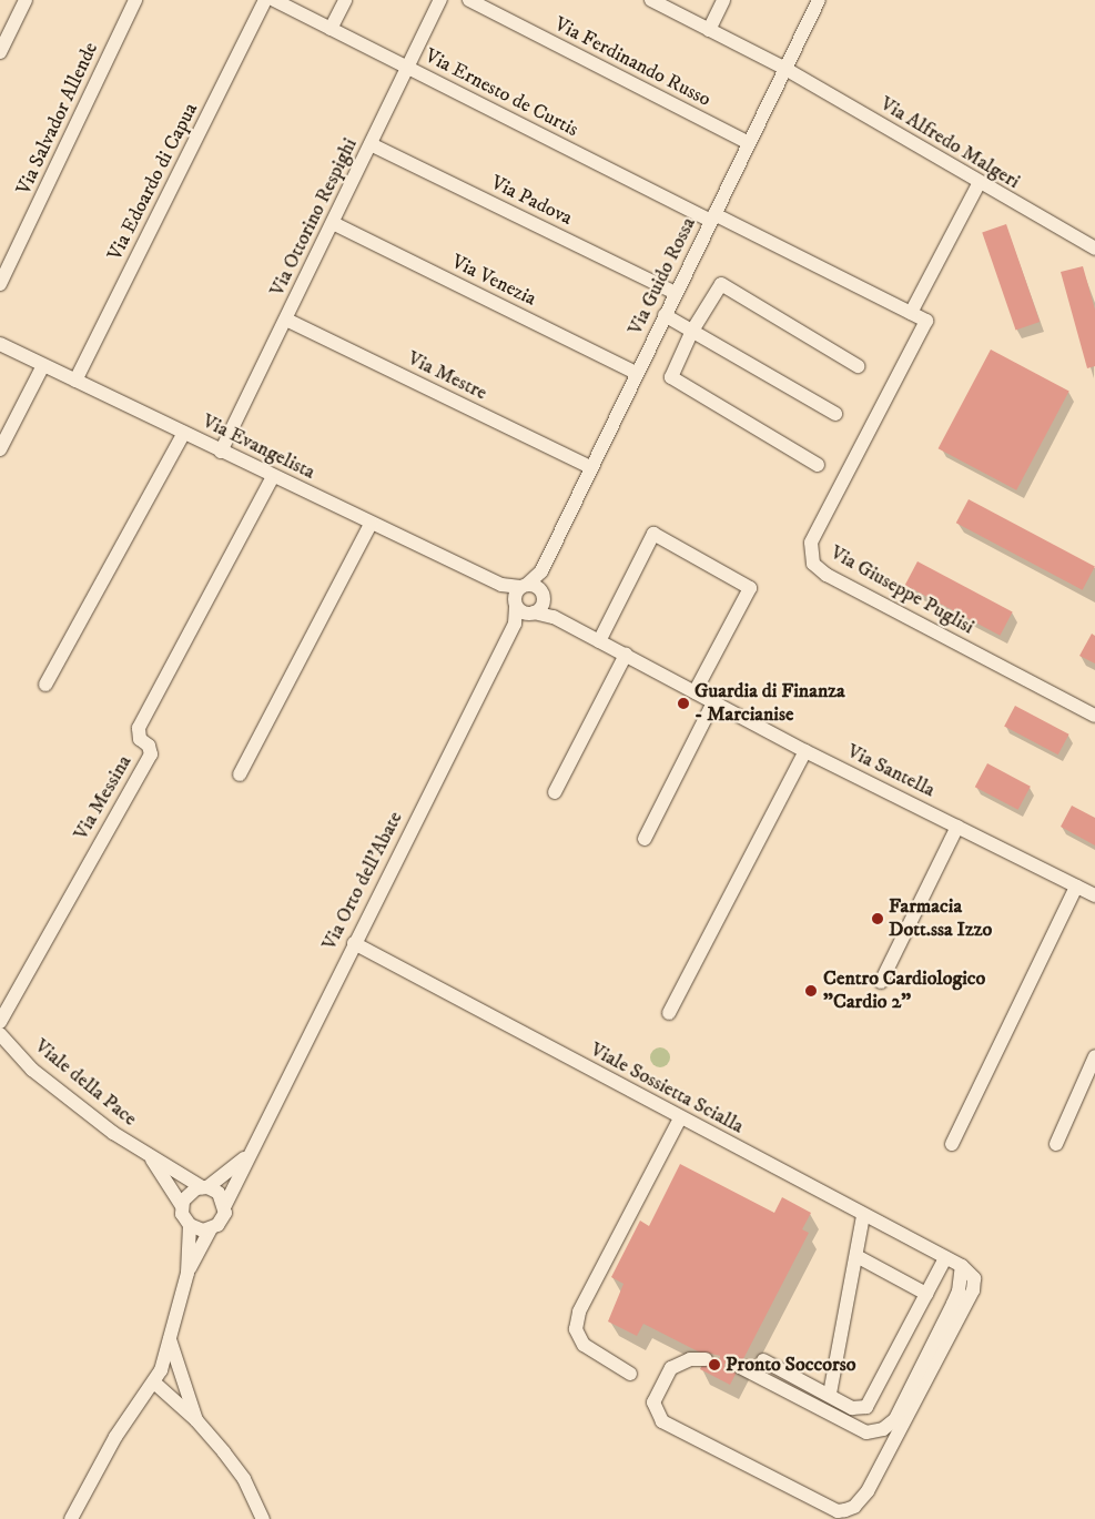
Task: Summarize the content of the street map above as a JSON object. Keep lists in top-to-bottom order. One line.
{"streets":{"street":["Via Ferdinando Russo","Via Ernesto de Curtis","Via Salvador Allende","Via Alfredo Malgeri","Via Edoardo di Capua","Via Padova","Via Ottorino Respighi","Via Guido Rossa","Via Venezia","Via Mestre","Via Evangelista","Via Giuseppe Puglisi","Via Santella","Via Messina","Via Orto dell'Abate","Viale della Pace","Viale Sossietta Scialla"]},"crossings":[["Via Ferdinando Russo","Via Guido Rossa"],["Via Ernesto de Curtis","Via Ottorino Respighi"],["Via Ernesto de Curtis","Via Guido Rossa"],["Via Ernesto de Curtis","Via Giuseppe Puglisi"],["Via Alfredo Malgeri","Via Guido Rossa"],["Via Edoardo di Capua","Via Evangelista"],["Via Padova","Via Ottorino Respighi"],["Via Padova","Via Guido Rossa"],["Via Ottorino Respighi","Via Venezia"],["Via Ottorino Respighi","Via Mestre"],["Via Ottorino Respighi","Via Evangelista"],["Via Guido Rossa","Via Venezia"],["Via Guido Rossa","Via Mestre"],["Via Guido Rossa","Via Evangelista"],["Via Guido Rossa","Via Santella"],["Via Guido Rossa","Via Orto dell'Abate"],["Via Evangelista","Via Santella"],["Via Evangelista","Via Messina"],["Via Evangelista","Via Orto dell'Abate"],["Via Santella","Via Orto dell'Abate"],["Via Orto dell'Abate","Viale della Pace"],["Via Orto dell'Abate","Viale Sossietta Scialla"]],"places":["Guardia di Finanza - Marcianise","Farmacia Dott.ssa Izzo","Centro Cardiologico \"Cardio 2\"","Pronto Soccorso"]}
